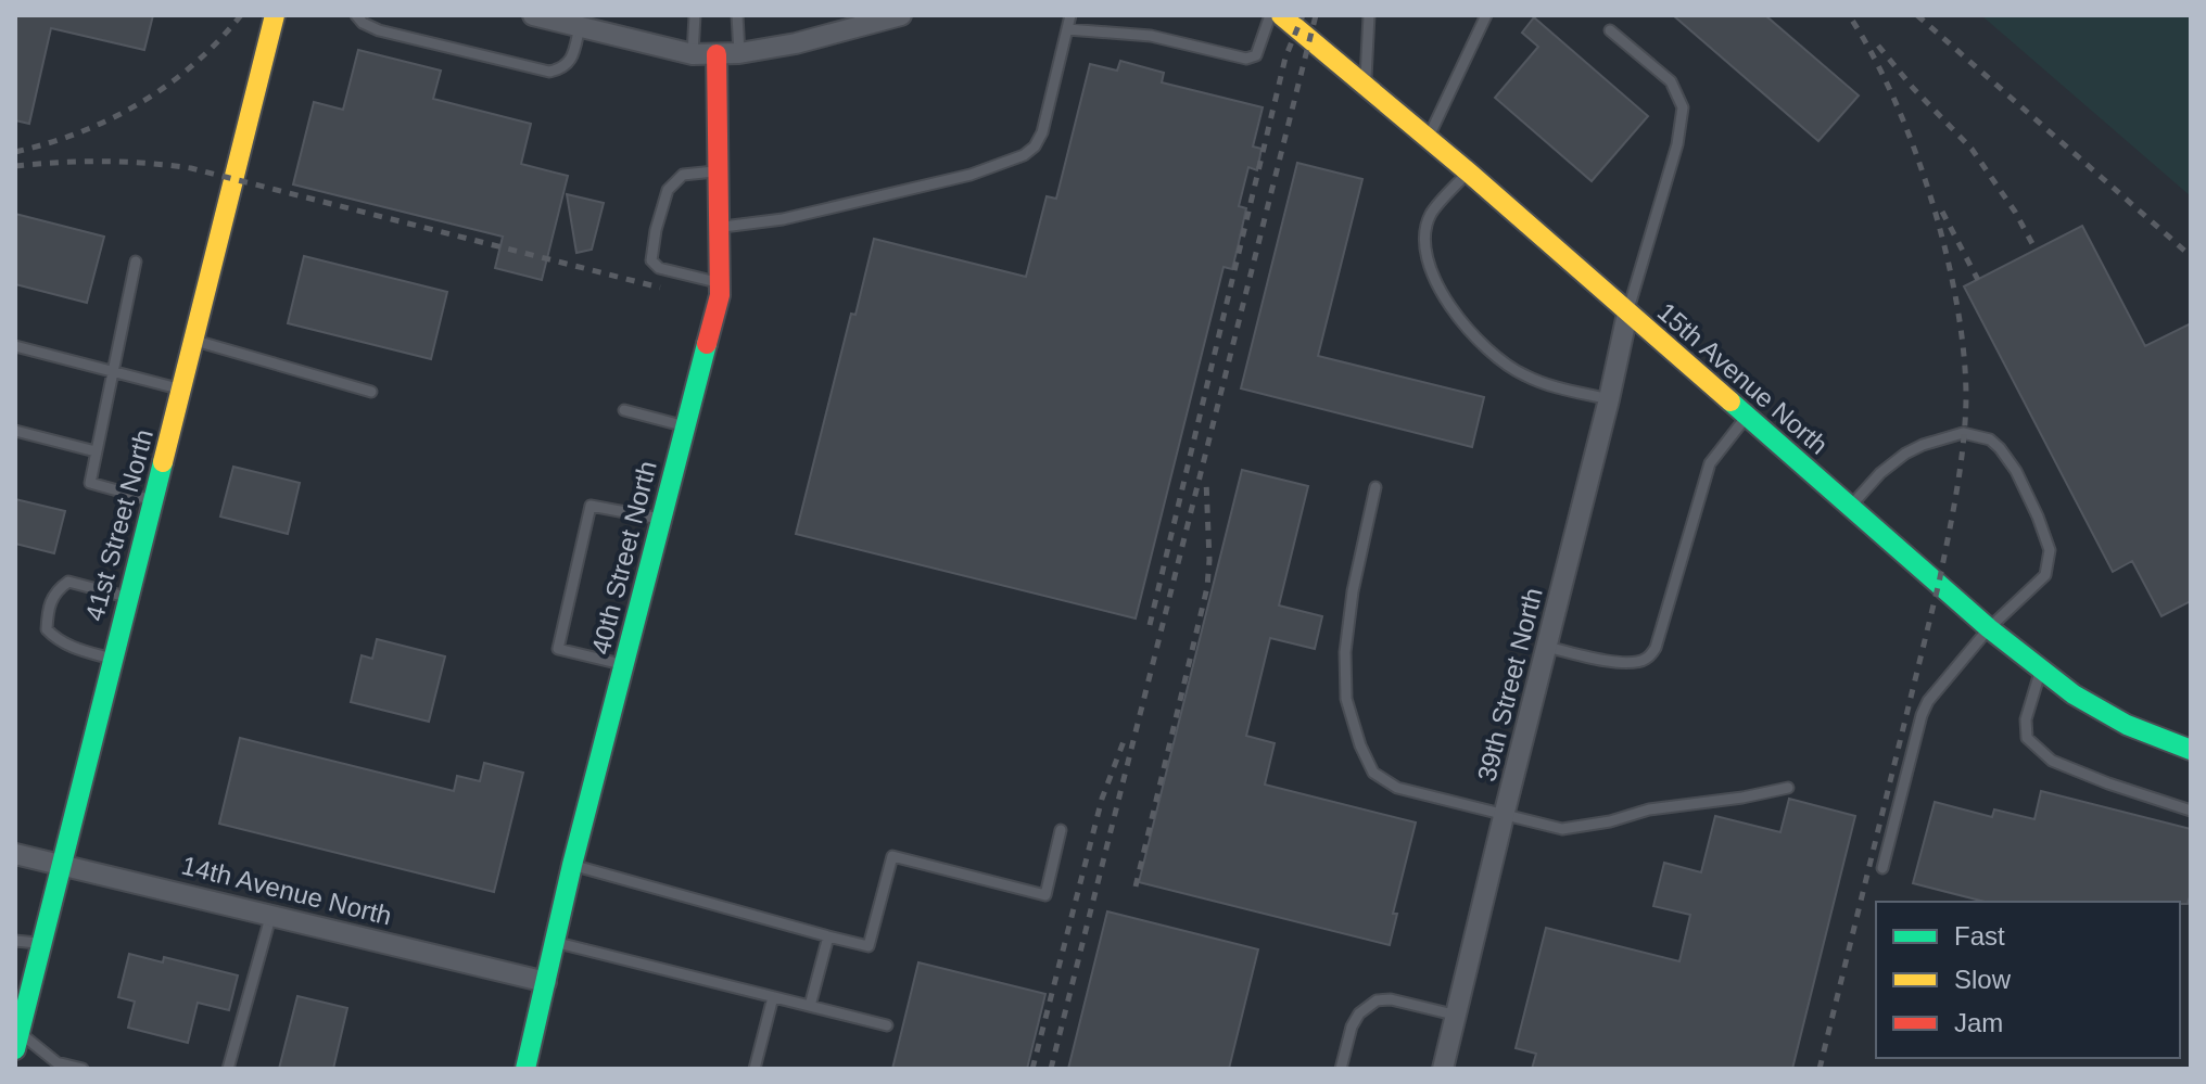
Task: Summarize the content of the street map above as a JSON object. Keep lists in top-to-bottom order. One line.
{"streets":{"street":["15th Avenue North","41st Street North","40th Street North","39th Street North","14th Avenue North"]},"crossings":[["15th Avenue North","39th Street North"],["41st Street North","14th Avenue North"],["40th Street North","14th Avenue North"]],"legend":["Fast","Slow","Jam"]}
